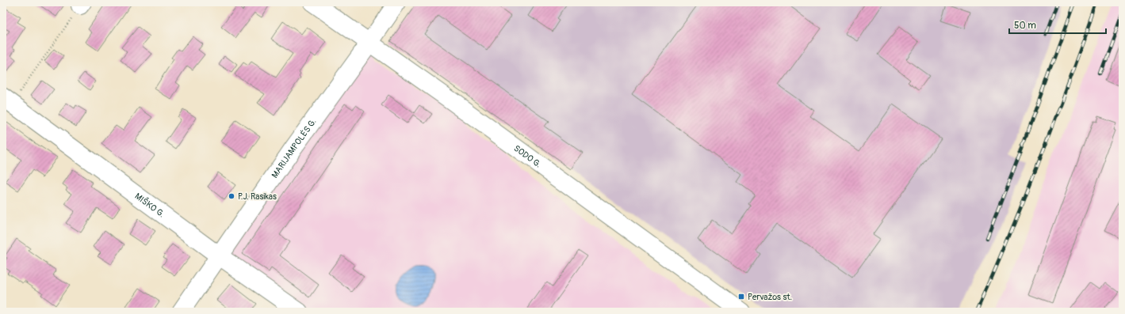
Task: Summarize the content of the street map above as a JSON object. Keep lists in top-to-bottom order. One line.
{"streets":{"street":["MARIJAMPOLĖS G.","SODO G.","MIŠKO G."]},"crossings":[["MARIJAMPOLĖS G.","SODO G."],["MARIJAMPOLĖS G.","MIŠKO G."]],"places":{"other":["P.J. Rasikas"],"transit":["Pervažos st."]},"scale_bar":"50 m"}
